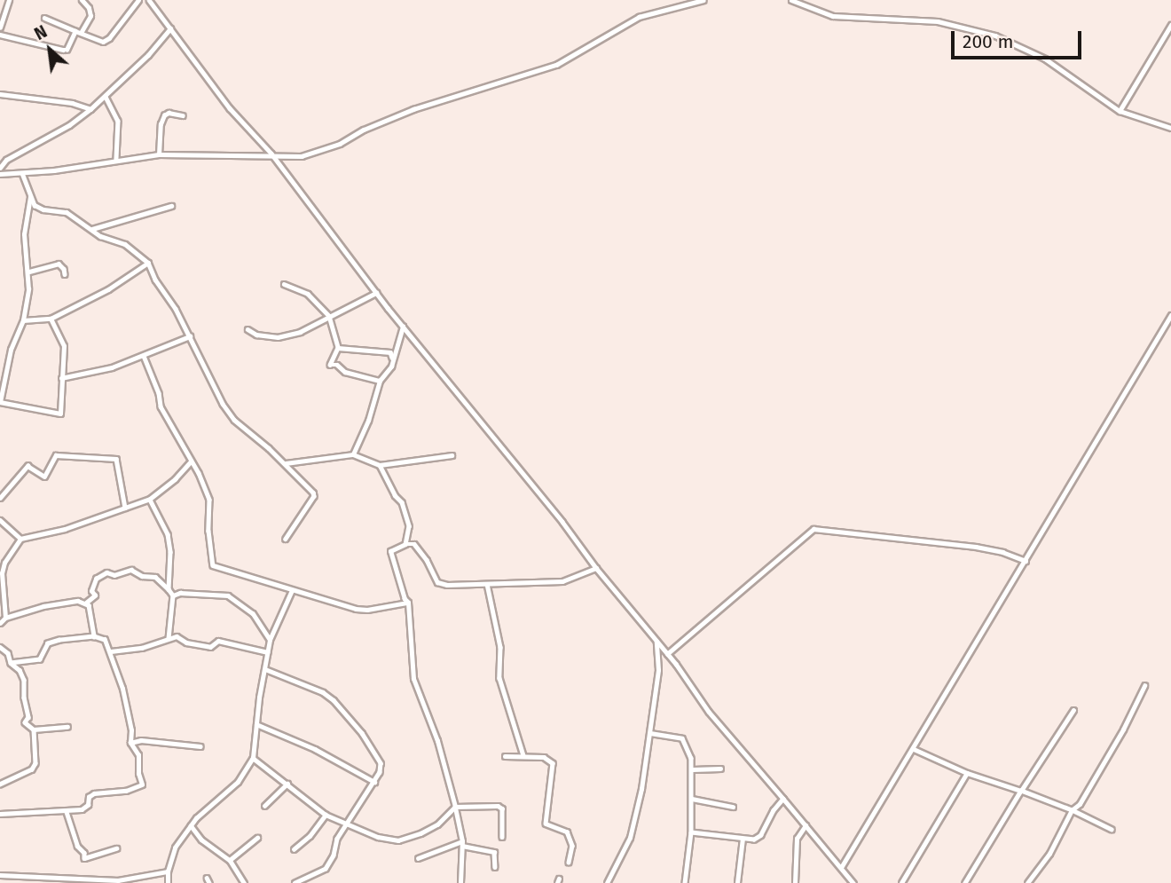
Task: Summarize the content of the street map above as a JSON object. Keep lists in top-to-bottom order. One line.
{"scale_bar":"200 m","north":"top left"}
